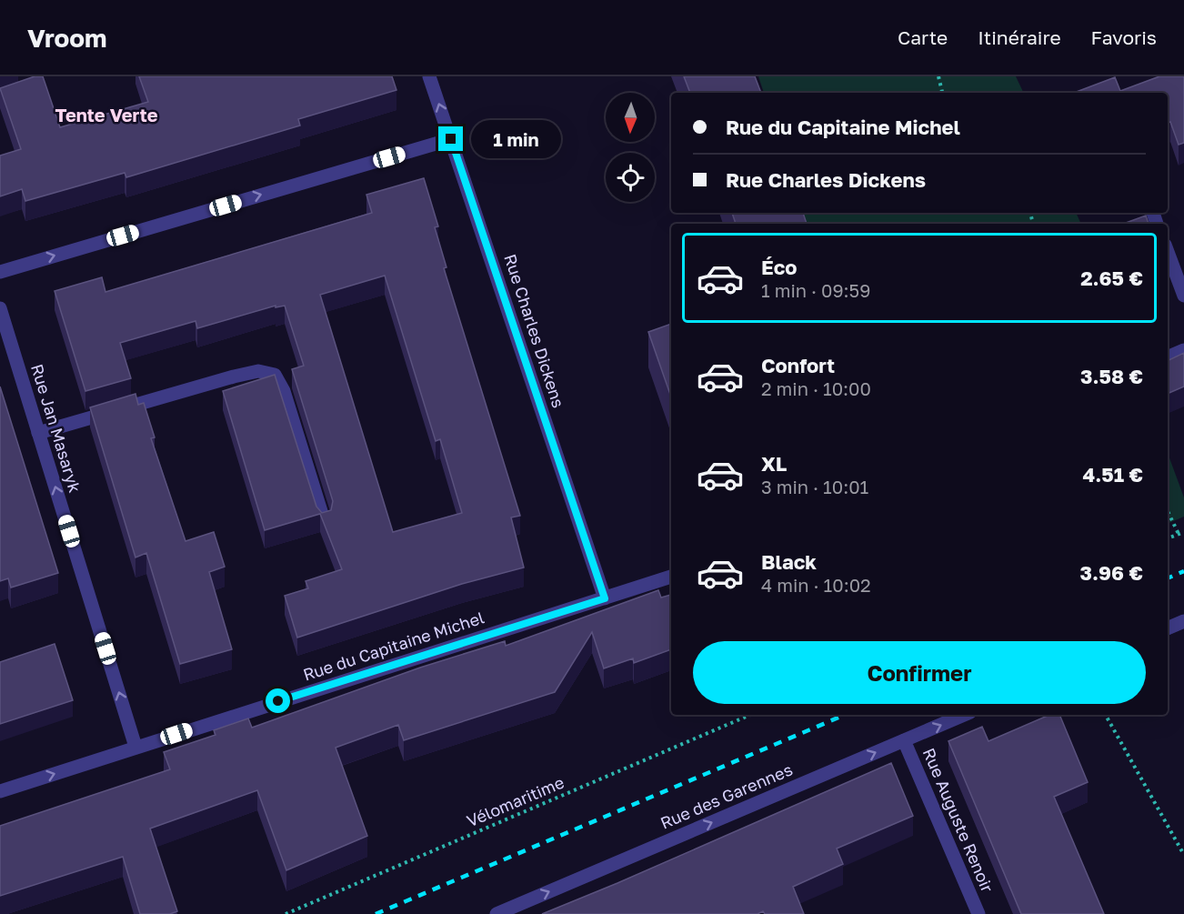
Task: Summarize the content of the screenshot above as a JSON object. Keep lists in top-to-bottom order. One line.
{"streets":{"street":["Rue Charles Dickens","Rue Jan Masaryk","Rue du Capitaine Michel","Rue des Garennes","Rue Auguste Renoir"],"path":["Vélomaritime"]},"crossings":[["Rue Charles Dickens","Rue du Capitaine Michel"],["Rue Jan Masaryk","Rue du Capitaine Michel"],["Rue des Garennes","Rue Auguste Renoir"]],"one_way":["Rue Jan Masaryk","Rue des Garennes"],"districts":["Tente Verte"],"north":"bottom","page":{"header":"Vroom","nav":["Carte","Itinéraire","Favoris"],"banner":["Rue du Capitaine Michel","Rue Charles Dickens"],"bubble":"1 min","list":[{"name":"Éco","note":"1 min · 09:59","value":"2.65 €"},{"name":"Confort","note":"2 min · 10:00","value":"3.58 €"},{"name":"XL","note":"3 min · 10:01","value":"4.51 €"},{"name":"Black","note":"4 min · 10:02","value":"3.96 €"}],"buttons":"Confirmer"}}
